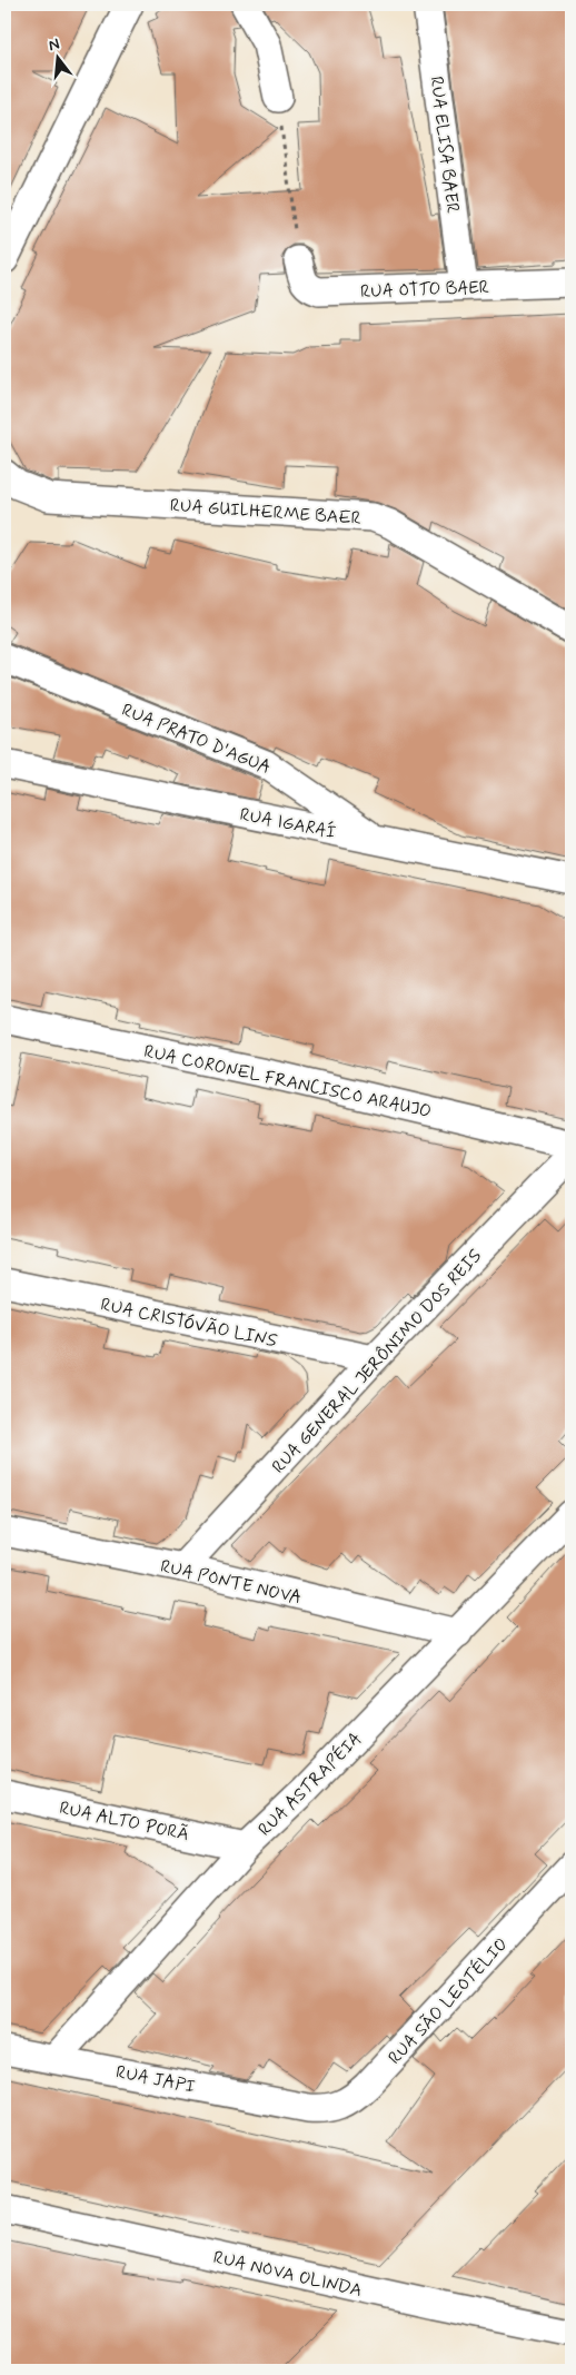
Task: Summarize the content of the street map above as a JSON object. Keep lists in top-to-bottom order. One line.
{"streets":{"street":["RUA ELISA BAER","RUA OTTO BAER","RUA GUILHERME BAER","RUA PRATO D'AGUA","RUA IGARAÍ","RUA CORONEL FRANCISCO ARAUJO","RUA CRISTÓVÃO LINS","RUA GENERAL JERÔNIMO DOS REIS","RUA PONTE NOVA","RUA ASTRAPÉIA","RUA ALTO PORÃ","RUA SÃO LEOTÉLIO","RUA JAPI","RUA NOVA OLINDA"]},"crossings":[["RUA ELISA BAER","RUA OTTO BAER"],["RUA PRATO D'AGUA","RUA IGARAÍ"],["RUA CRISTÓVÃO LINS","RUA GENERAL JERÔNIMO DOS REIS"],["RUA GENERAL JERÔNIMO DOS REIS","RUA PONTE NOVA"],["RUA PONTE NOVA","RUA ASTRAPÉIA"],["RUA ASTRAPÉIA","RUA ALTO PORÃ"],["RUA ASTRAPÉIA","RUA JAPI"],["RUA SÃO LEOTÉLIO","RUA JAPI"]],"north":"top"}
